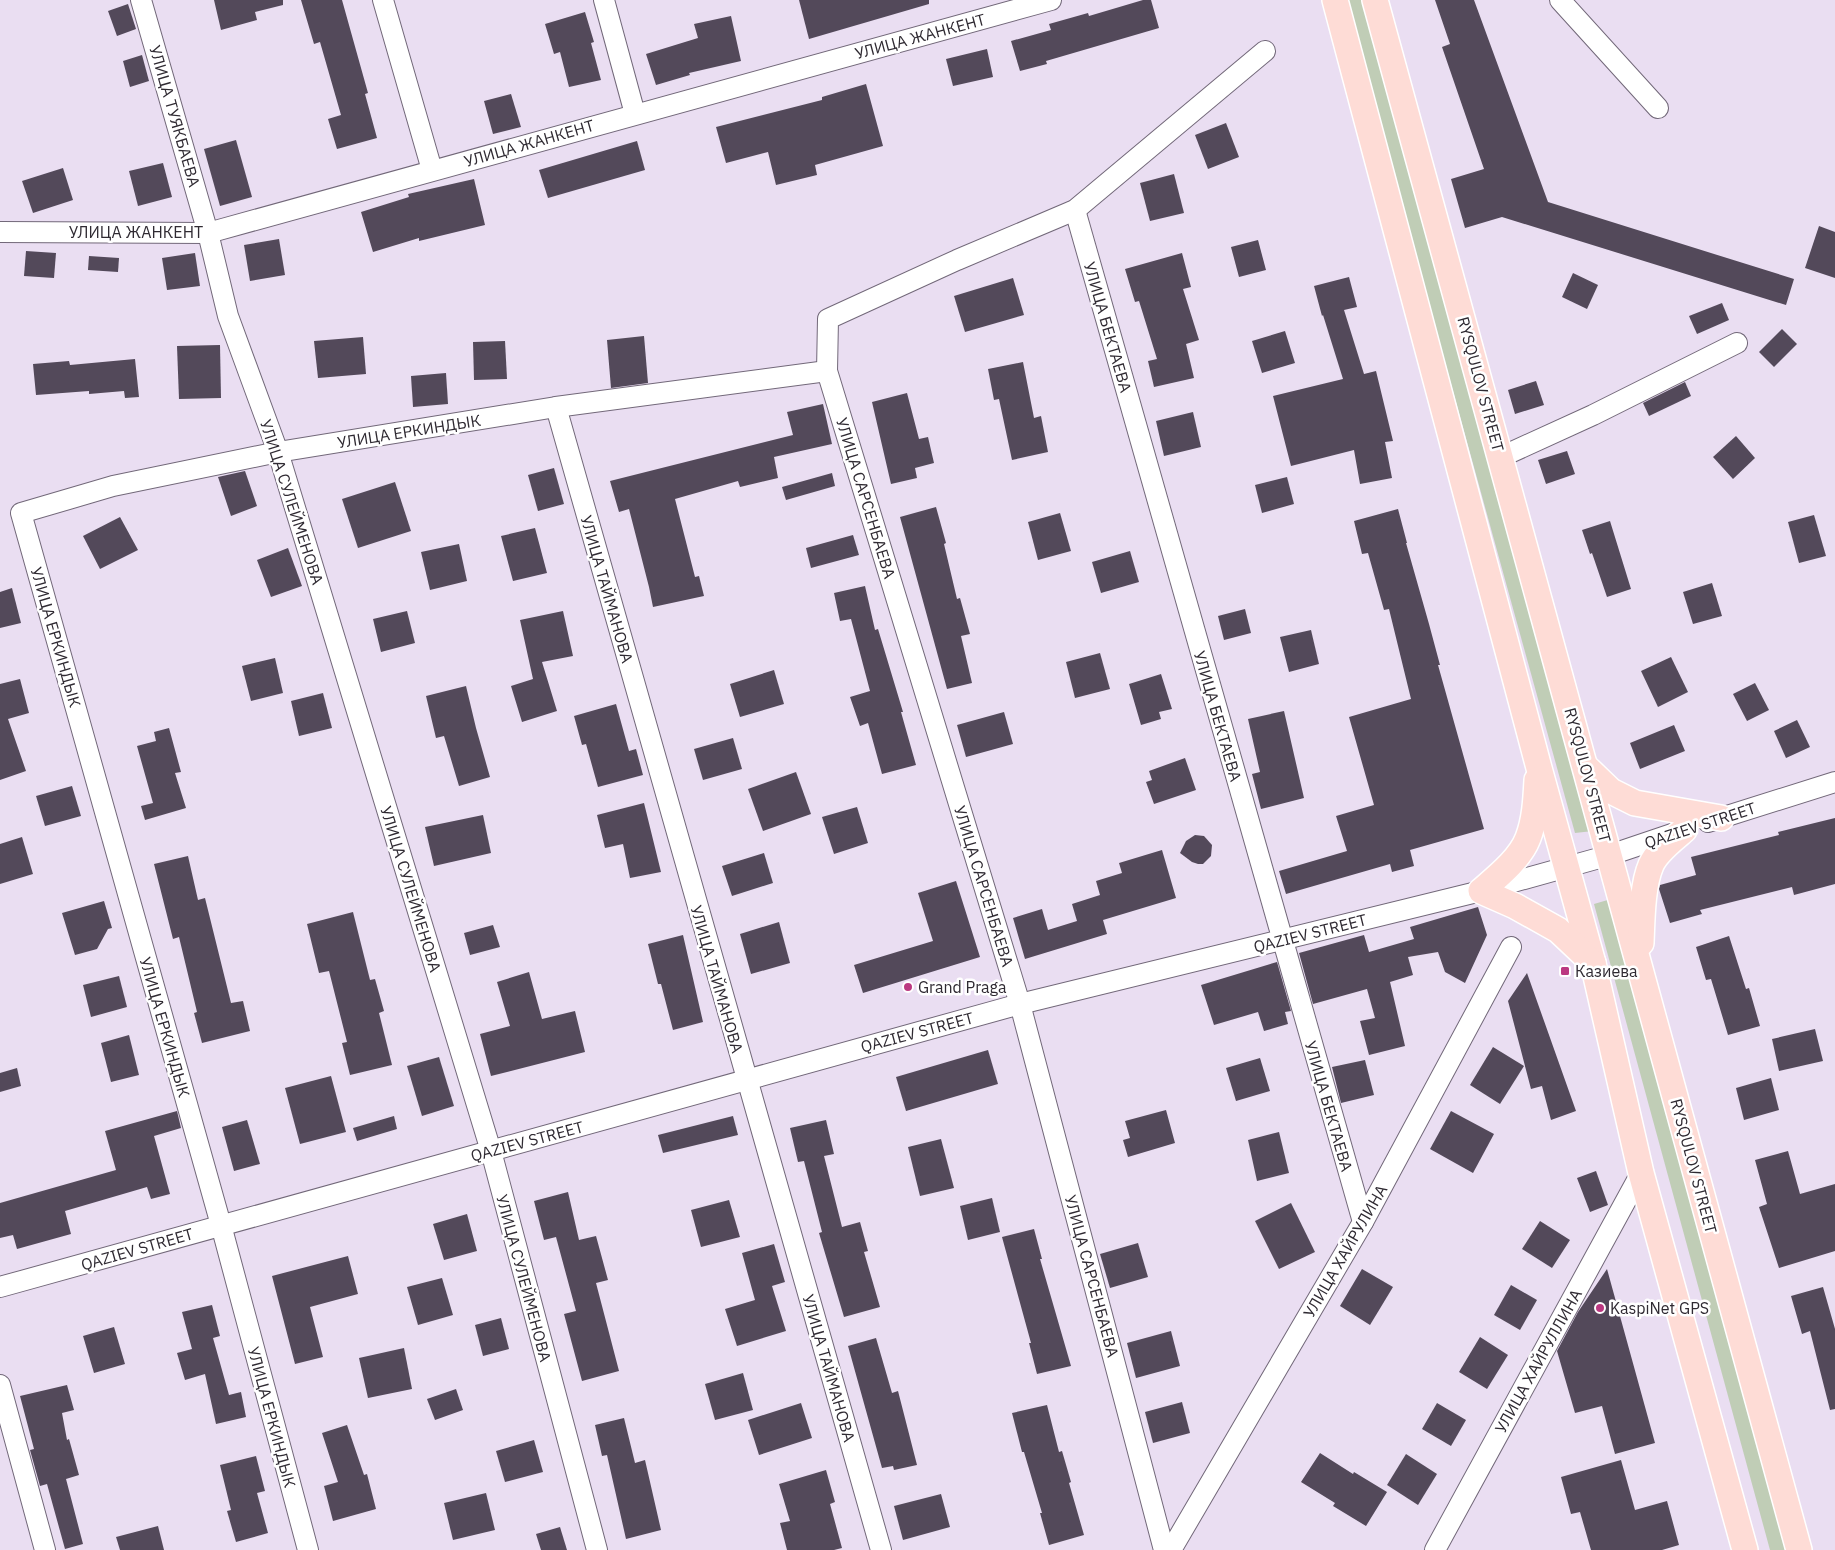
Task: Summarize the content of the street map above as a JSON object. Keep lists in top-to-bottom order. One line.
{"streets":{"main road":["RYSQULOV STREET"],"street":["УЛИЦА ЖАНКЕНТ","УЛИЦА ТУЯКБАЕВА","УЛИЦА БЕКТАЕВА","УЛИЦА ЕРКИНДЫК","УЛИЦА САРСЕНБАЕВА","УЛИЦА СУЛЕЙМЕНОВА","УЛИЦА ТАЙМАНОВА","QAZIEV STREET","УЛИЦА ХАЙРУЛИНА","УЛИЦА ХАЙРУЛЛИНА"]},"crossings":[["УЛИЦА ЖАНКЕНТ","УЛИЦА ТУЯКБАЕВА"],["УЛИЦА ЖАНКЕНТ","УЛИЦА СУЛЕЙМЕНОВА"],["УЛИЦА ТУЯКБАЕВА","УЛИЦА СУЛЕЙМЕНОВА"],["УЛИЦА БЕКТАЕВА","УЛИЦА САРСЕНБАЕВА"],["УЛИЦА БЕКТАЕВА","QAZIEV STREET"],["УЛИЦА БЕКТАЕВА","УЛИЦА ХАЙРУЛИНА"],["RYSQULOV STREET","QAZIEV STREET"],["УЛИЦА ЕРКИНДЫК","УЛИЦА САРСЕНБАЕВА"],["УЛИЦА ЕРКИНДЫК","УЛИЦА СУЛЕЙМЕНОВА"],["УЛИЦА ЕРКИНДЫК","УЛИЦА ТАЙМАНОВА"],["УЛИЦА ЕРКИНДЫК","QAZIEV STREET"],["УЛИЦА САРСЕНБАЕВА","QAZIEV STREET"],["УЛИЦА СУЛЕЙМЕНОВА","QAZIEV STREET"],["УЛИЦА ТАЙМАНОВА","QAZIEV STREET"]],"places":{"transit":["Казиева"],"other":["Grand Praga","KaspiNet GPS"]}}
